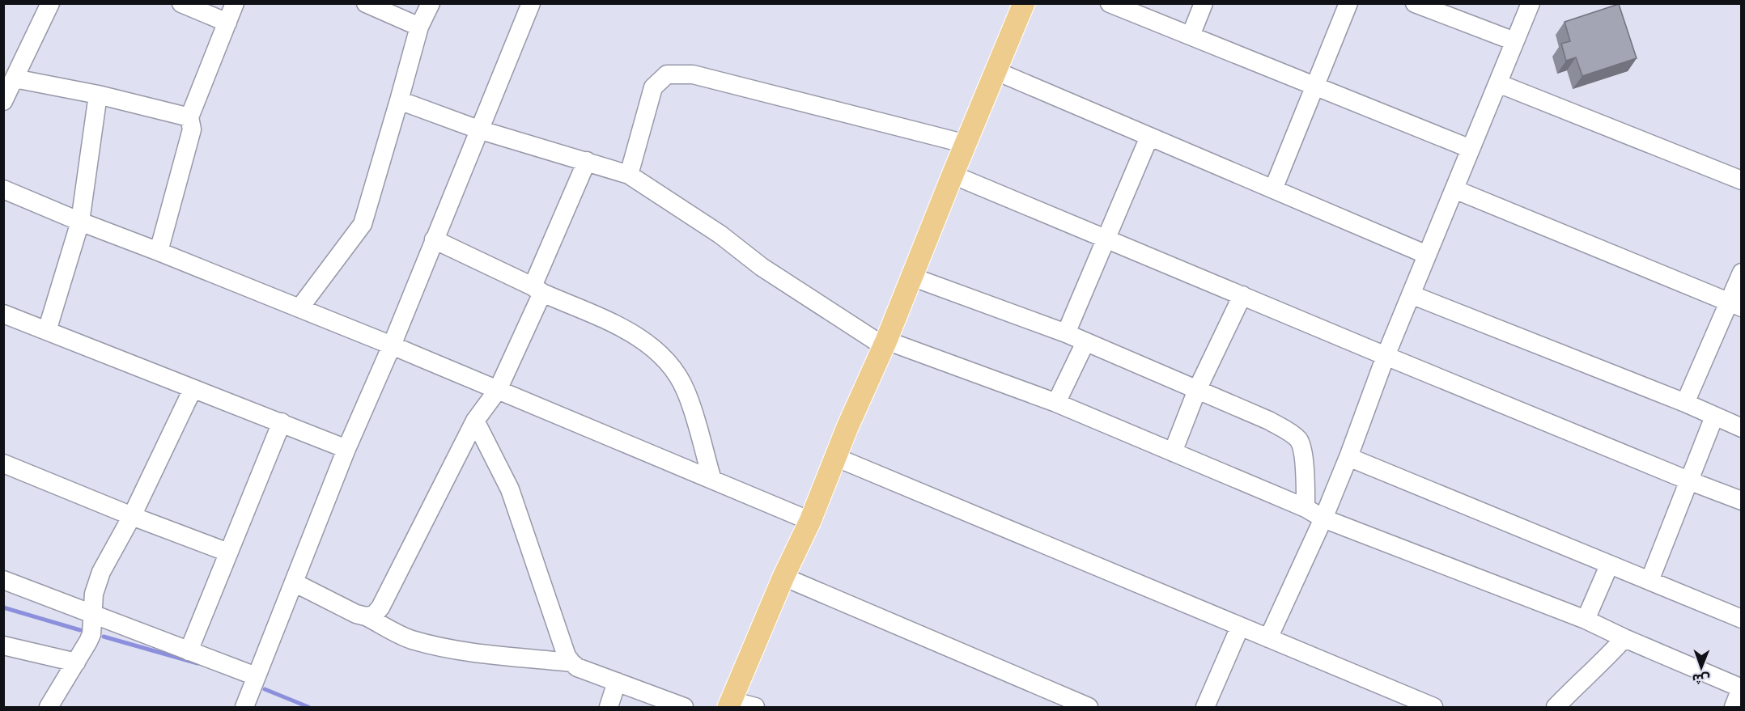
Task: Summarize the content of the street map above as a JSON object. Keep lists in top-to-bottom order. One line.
{"north":"bottom"}
